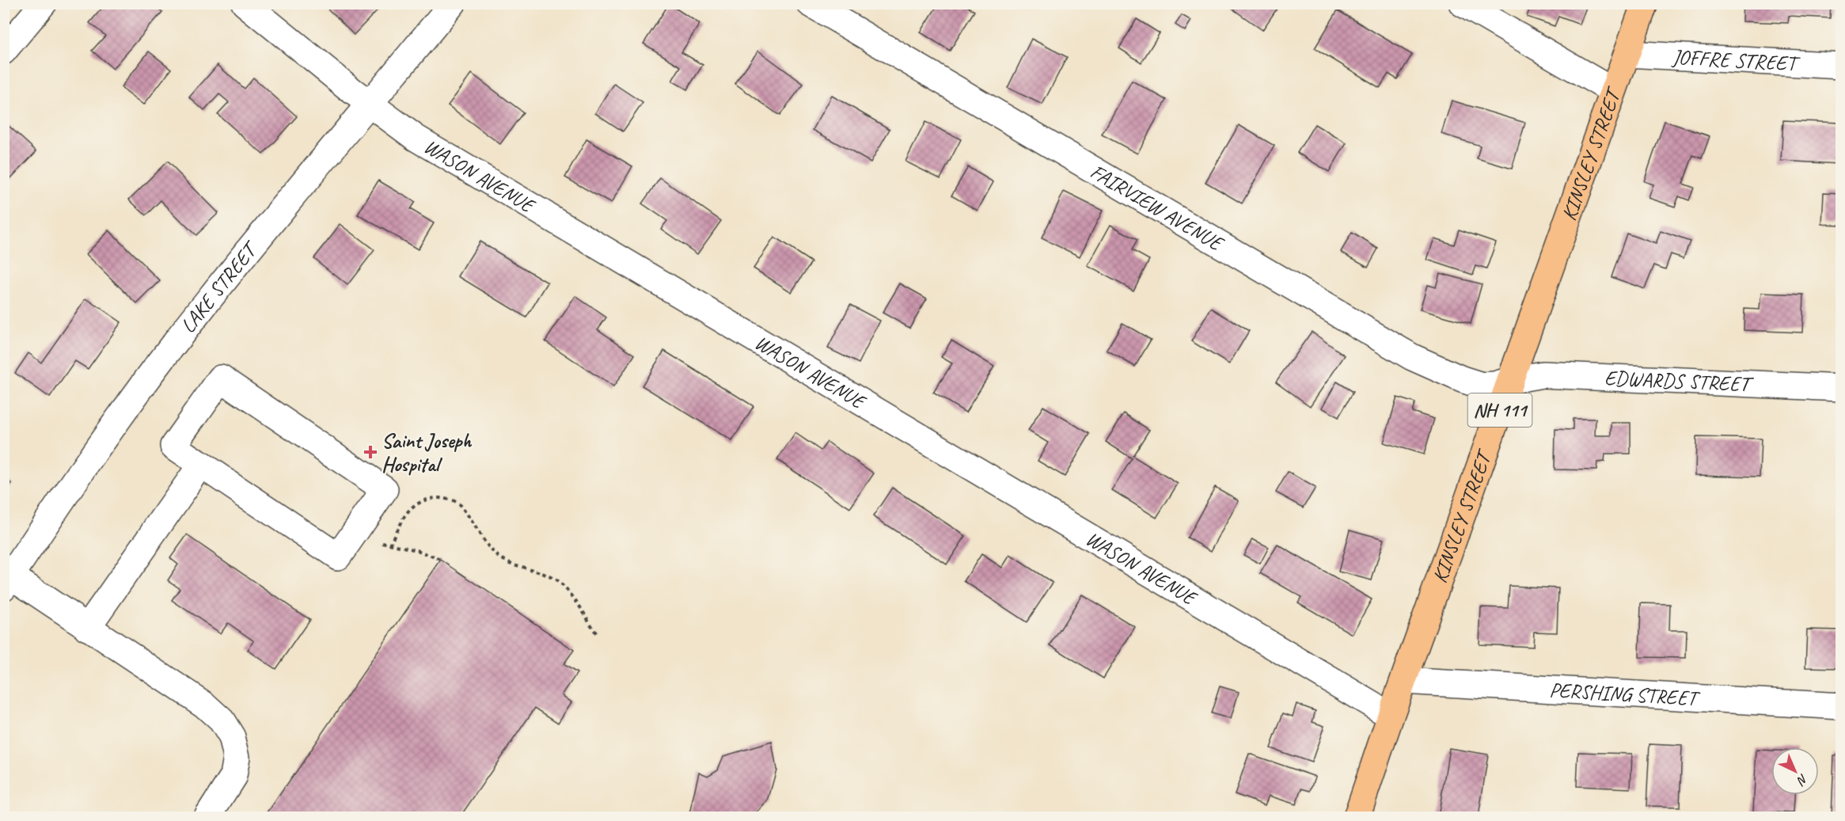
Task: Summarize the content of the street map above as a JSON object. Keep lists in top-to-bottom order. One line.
{"streets":{"main road":["KINSLEY STREET","NH 111"],"street":["JOFFRE STREET","WASON AVENUE","FAIRVIEW AVENUE","LAKE STREET","EDWARDS STREET","PERSHING STREET"]},"crossings":[["JOFFRE STREET","KINSLEY STREET"],["KINSLEY STREET","WASON AVENUE"],["KINSLEY STREET","FAIRVIEW AVENUE"],["KINSLEY STREET","EDWARDS STREET"],["KINSLEY STREET","PERSHING STREET"],["WASON AVENUE","LAKE STREET"],["FAIRVIEW AVENUE","EDWARDS STREET"]],"places":{"health":["Saint Joseph Hospital"]},"north":"bottom right"}
